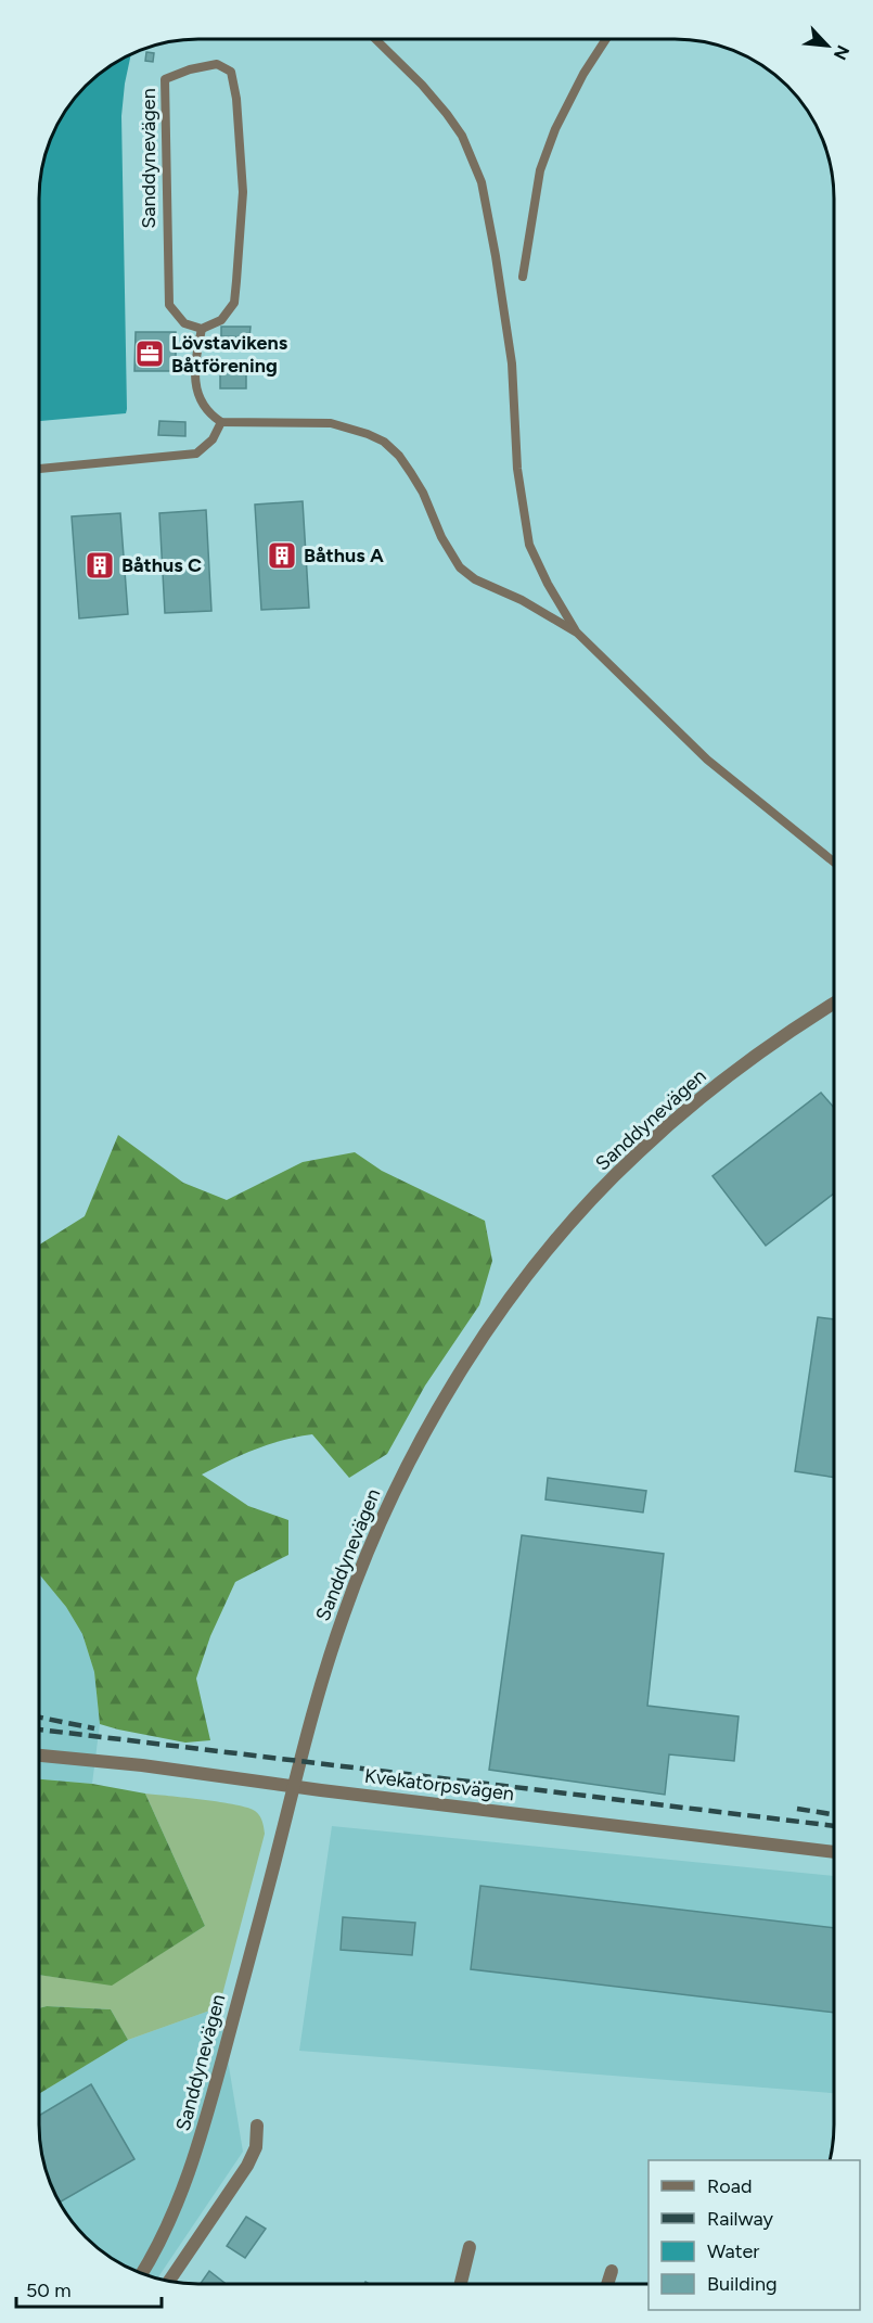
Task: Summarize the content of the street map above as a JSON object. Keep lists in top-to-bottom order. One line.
{"streets":{"street":["Sanddynevägen","Kvekatorpsvägen"]},"crossings":[["Sanddynevägen","Kvekatorpsvägen"]],"places":{"office":["Lövstavikens Båtförening"],"building":["Båthus A","Båthus C"]},"legend":["Road","Railway","Water","Building"],"scale_bar":"50 m","north":"bottom right"}
